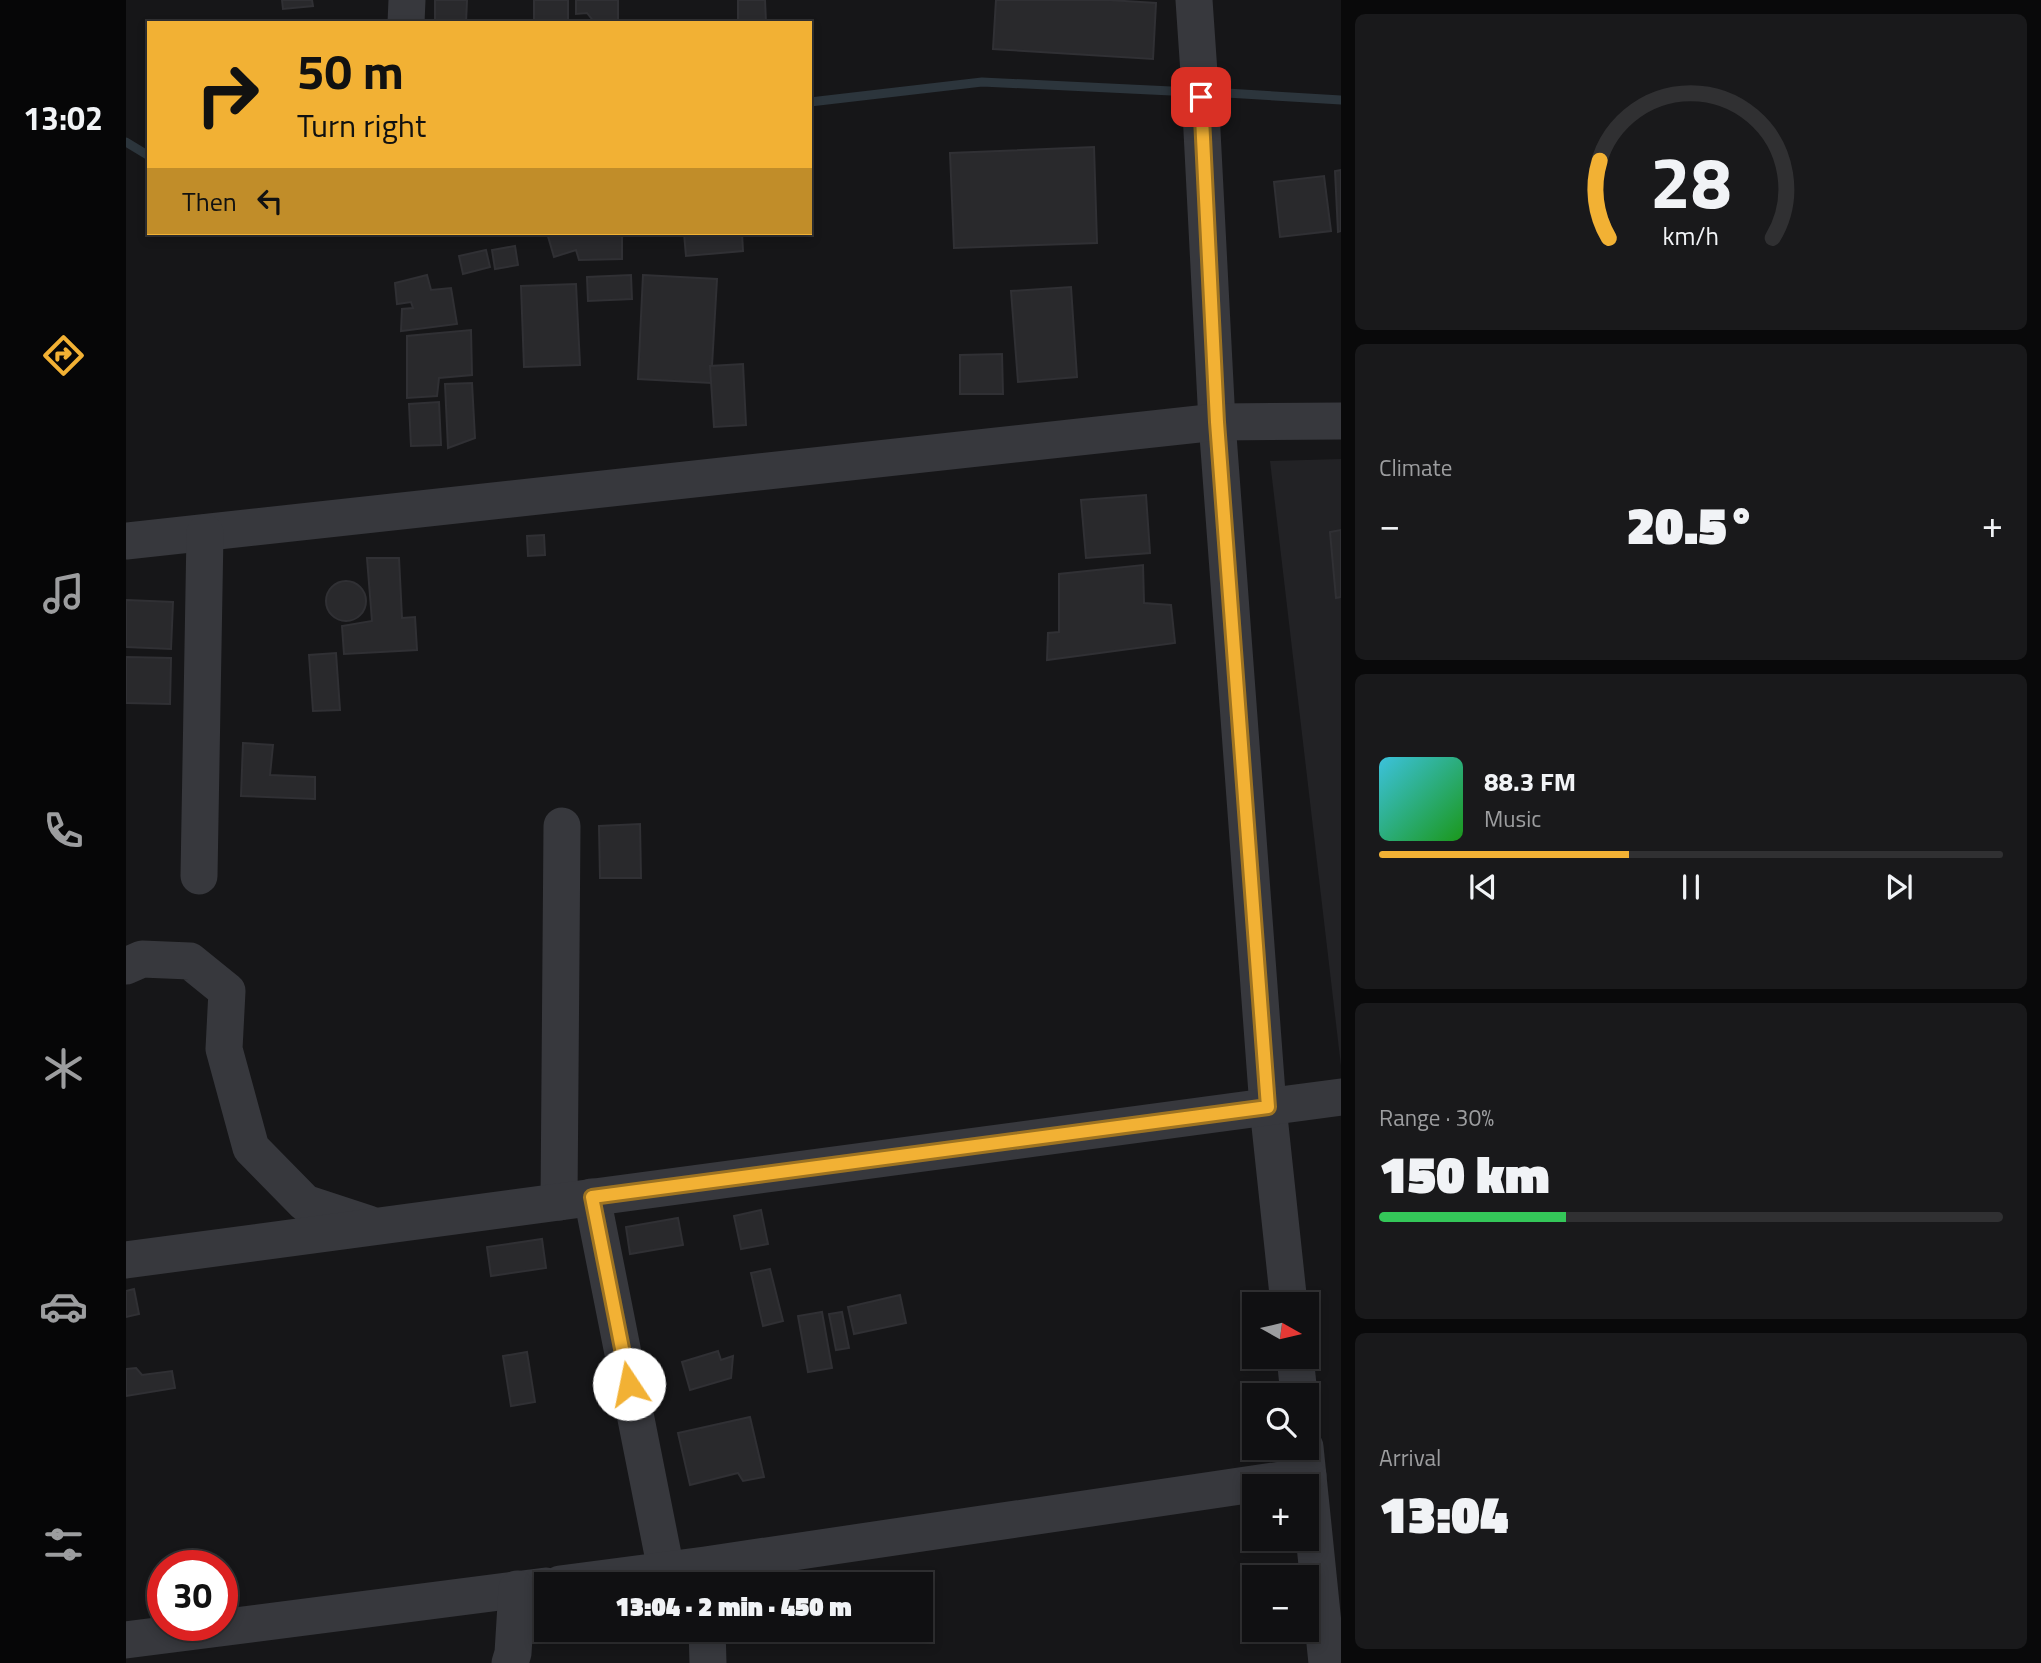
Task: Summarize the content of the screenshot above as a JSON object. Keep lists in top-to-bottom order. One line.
{"north":"right","page":{"tabs":"13:02","turn":["50 m","Turn right"],"then":"Then","tile":["Climate",["Range · 30%","150 km"],["Arrival","13:04"]],"heat":["−","20.5°","+"],"song":["88.3 FM","Music"],"map_buttons":["+","−"],"limit":"30","trip":"13:04 · 2 min · 450 m","gauge":["28","km/h"]}}
